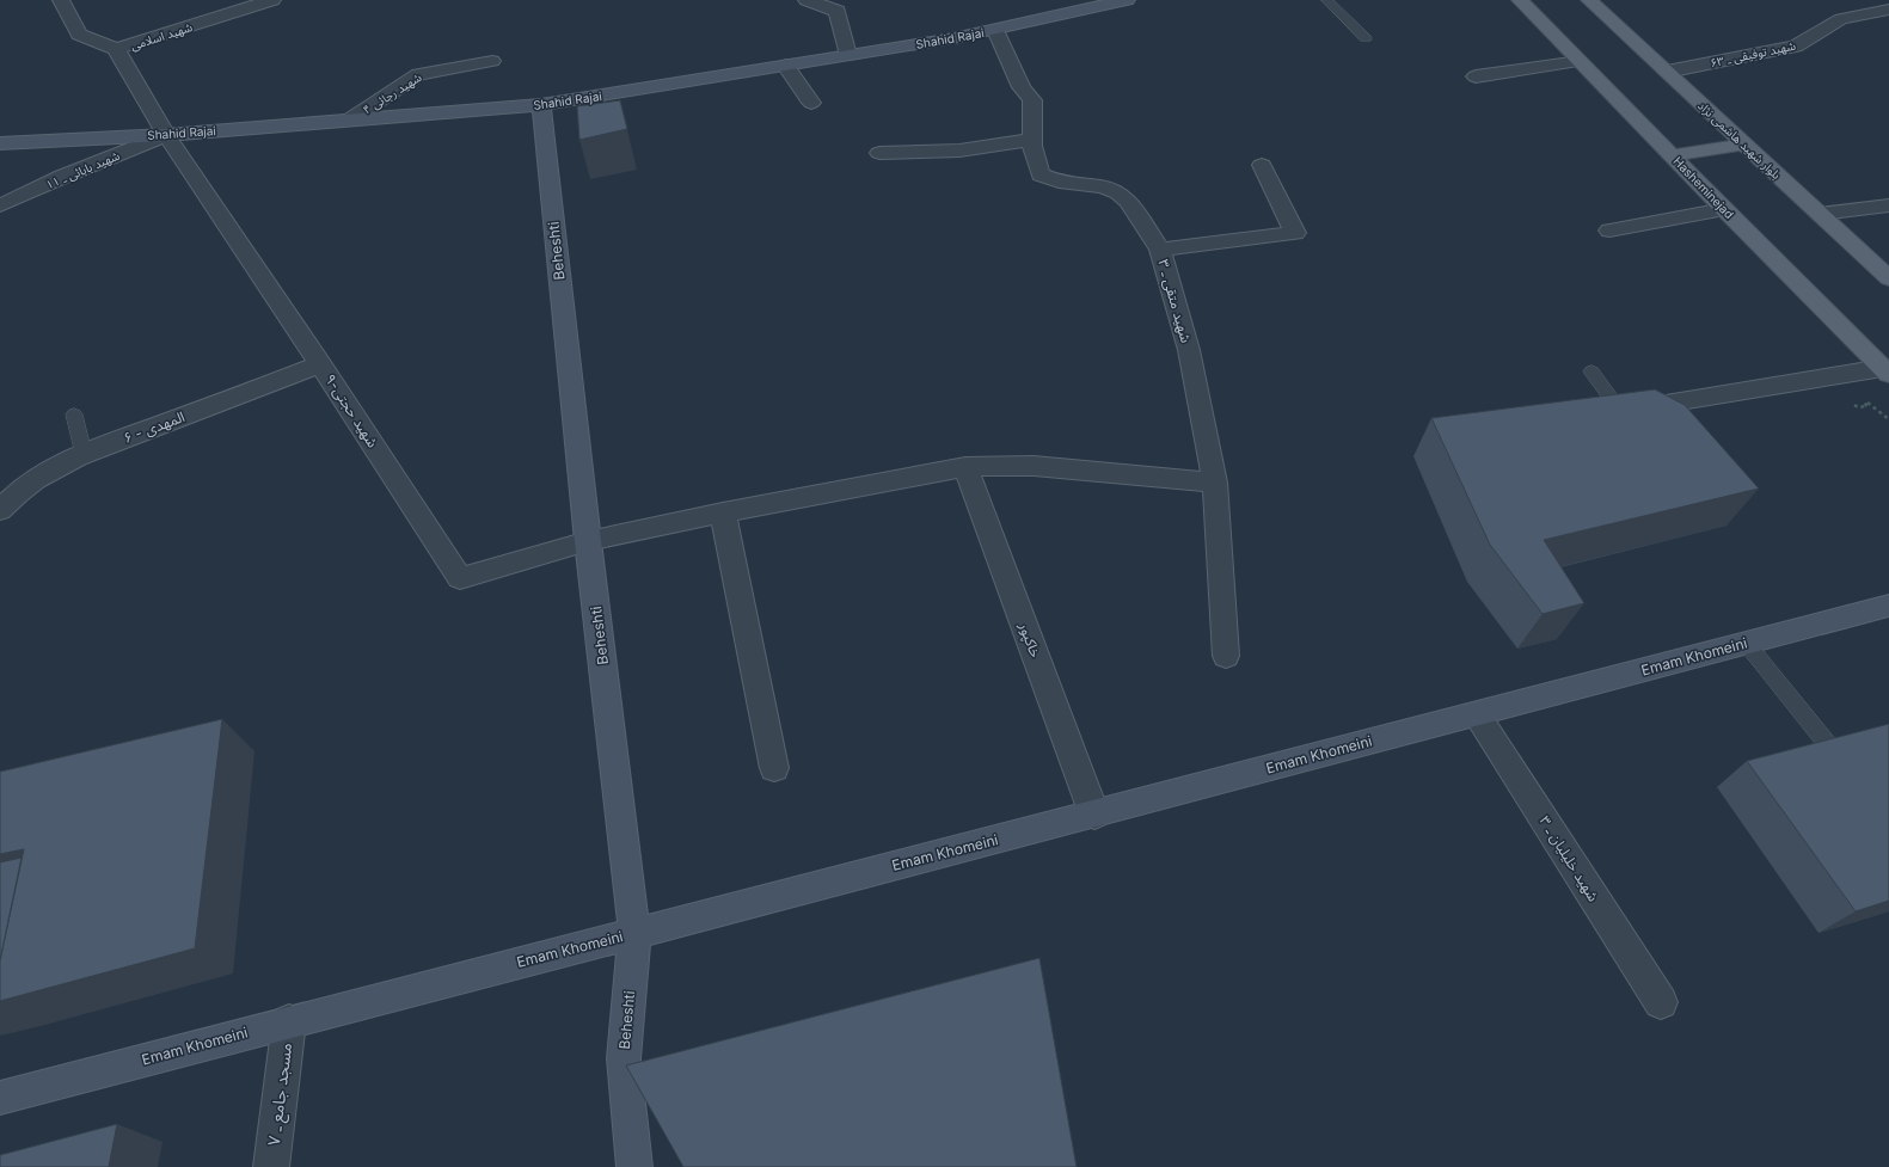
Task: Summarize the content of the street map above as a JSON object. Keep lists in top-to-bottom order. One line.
{"streets":{"main road":["بلوار شهید هاشمی نژاد","Hasheminejad"],"street":["شهید اسلامی","Shahid Rajai","شهید توفیقی ـ ۶۳","شهید رجائی ۴","شهید بابائی ـ ۱۱","Beheshti","شهید متقی ـ ۳","شهید حجتی-۹","المهدی - ۶","خاکپور","Emam Khomeini","شهید خلیلیان ـ ۳","مسجد جامع ـ ۷"]},"crossings":[["شهید اسلامی","Shahid Rajai"],["شهید اسلامی","شهید بابائی ـ ۱۱"],["شهید اسلامی","شهید حجتی-۹"],["Shahid Rajai","شهید رجائی ۴"],["Shahid Rajai","شهید بابائی ـ ۱۱"],["Shahid Rajai","Beheshti"],["Shahid Rajai","شهید متقی ـ ۳"],["Shahid Rajai","شهید حجتی-۹"],["شهید توفیقی ـ ۶۳","بلوار شهید هاشمی نژاد"],["شهید بابائی ـ ۱۱","شهید حجتی-۹"],["Beheshti","شهید حجتی-۹"],["Beheshti","Emam Khomeini"],["شهید حجتی-۹","المهدی - ۶"],["خاکپور","Emam Khomeini"],["Emam Khomeini","شهید خلیلیان ـ ۳"],["Emam Khomeini","مسجد جامع ـ ۷"]]}
